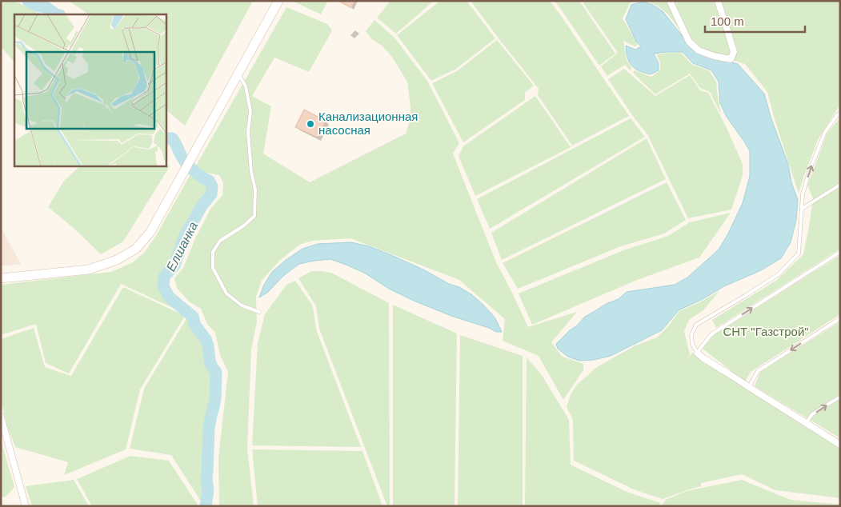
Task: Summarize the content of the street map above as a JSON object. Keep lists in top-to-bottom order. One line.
{"water":["Елшанка"],"parks":["СНТ \"Газстрой\""],"places":["Канализационная насосная"],"scale_bar":"100 m"}
